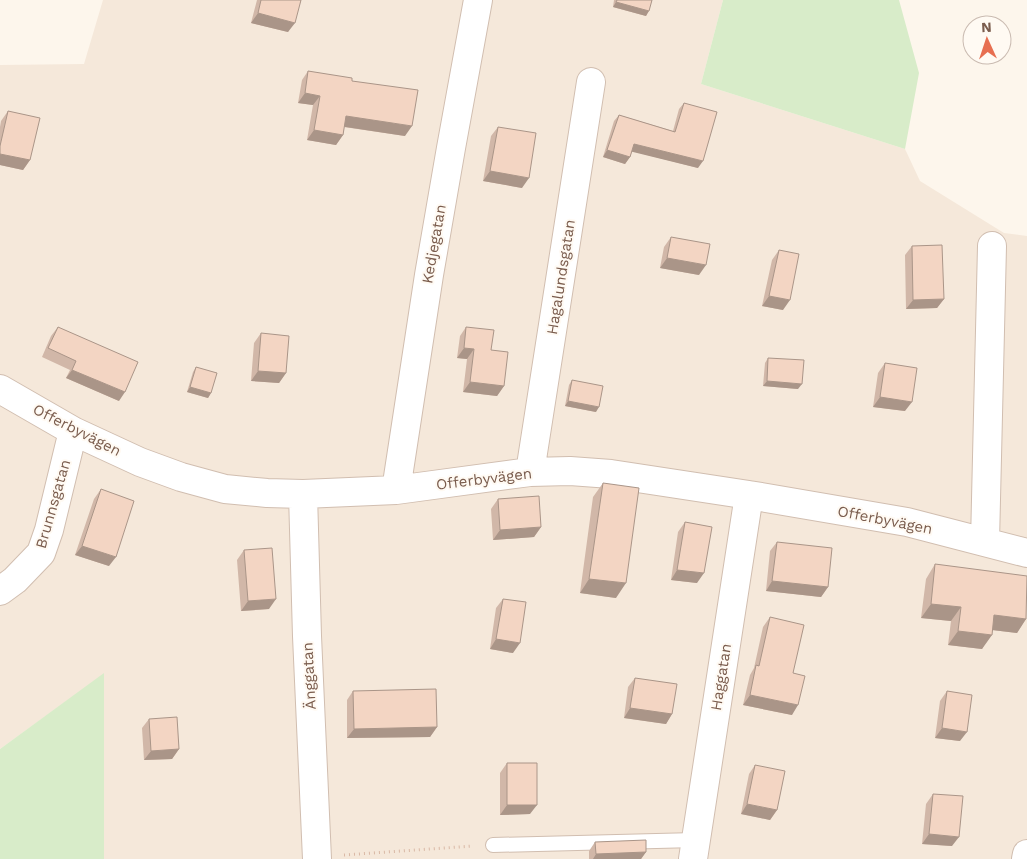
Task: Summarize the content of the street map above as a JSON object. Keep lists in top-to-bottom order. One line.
{"streets":{"street":["Kedjegatan","Hagalundsgatan","Offerbyvägen","Brunnsgatan","Änggatan","Haggatan"]},"crossings":[["Kedjegatan","Offerbyvägen"],["Hagalundsgatan","Offerbyvägen"],["Offerbyvägen","Brunnsgatan"],["Offerbyvägen","Änggatan"],["Offerbyvägen","Haggatan"]],"north":"top"}
